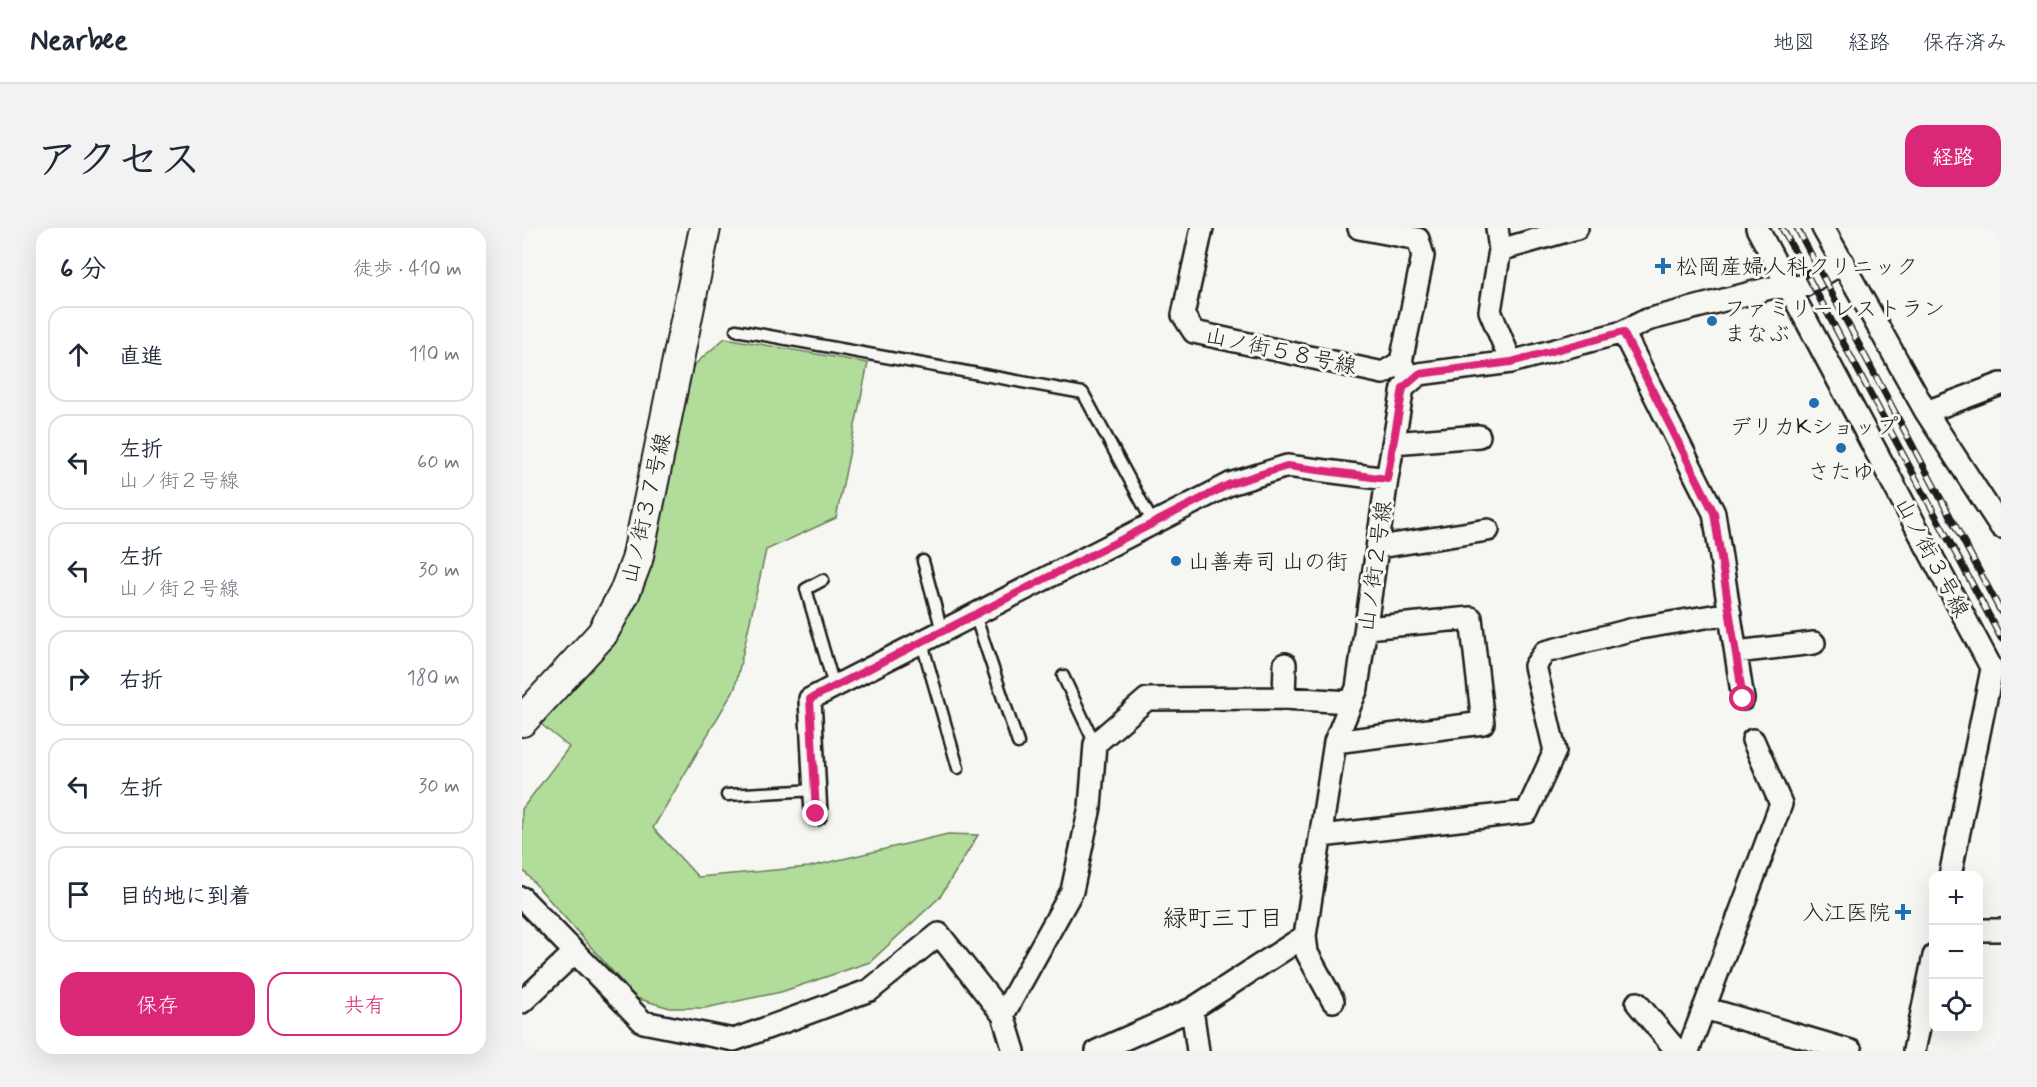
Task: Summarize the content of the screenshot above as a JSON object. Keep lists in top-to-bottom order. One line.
{"streets":{"street":["山ノ街５８号線","山ノ街３７号線","山ノ街３号線","山ノ街２号線"]},"districts":["緑町三丁目"],"places":{"health":["松岡産婦人科クリニック","入江医院"],"other":["ファミリーレストラン まなぶ","デリカKショップ","さたゆ","山善寿司 山の街"]},"page":{"header":"Nearbee","nav":["地図","経路","保存済み"],"title":"アクセス","buttons":["経路",["保存","共有"]],"heading":["6 分","徒歩 · 410 m"],"list":[["直進","110 m"],["左折","山ノ街２号線","60 m"],["左折","山ノ街２号線","30 m"],["右折","180 m"],["左折","30 m"],"目的地に到着"],"map_buttons":["+","−"]}}
